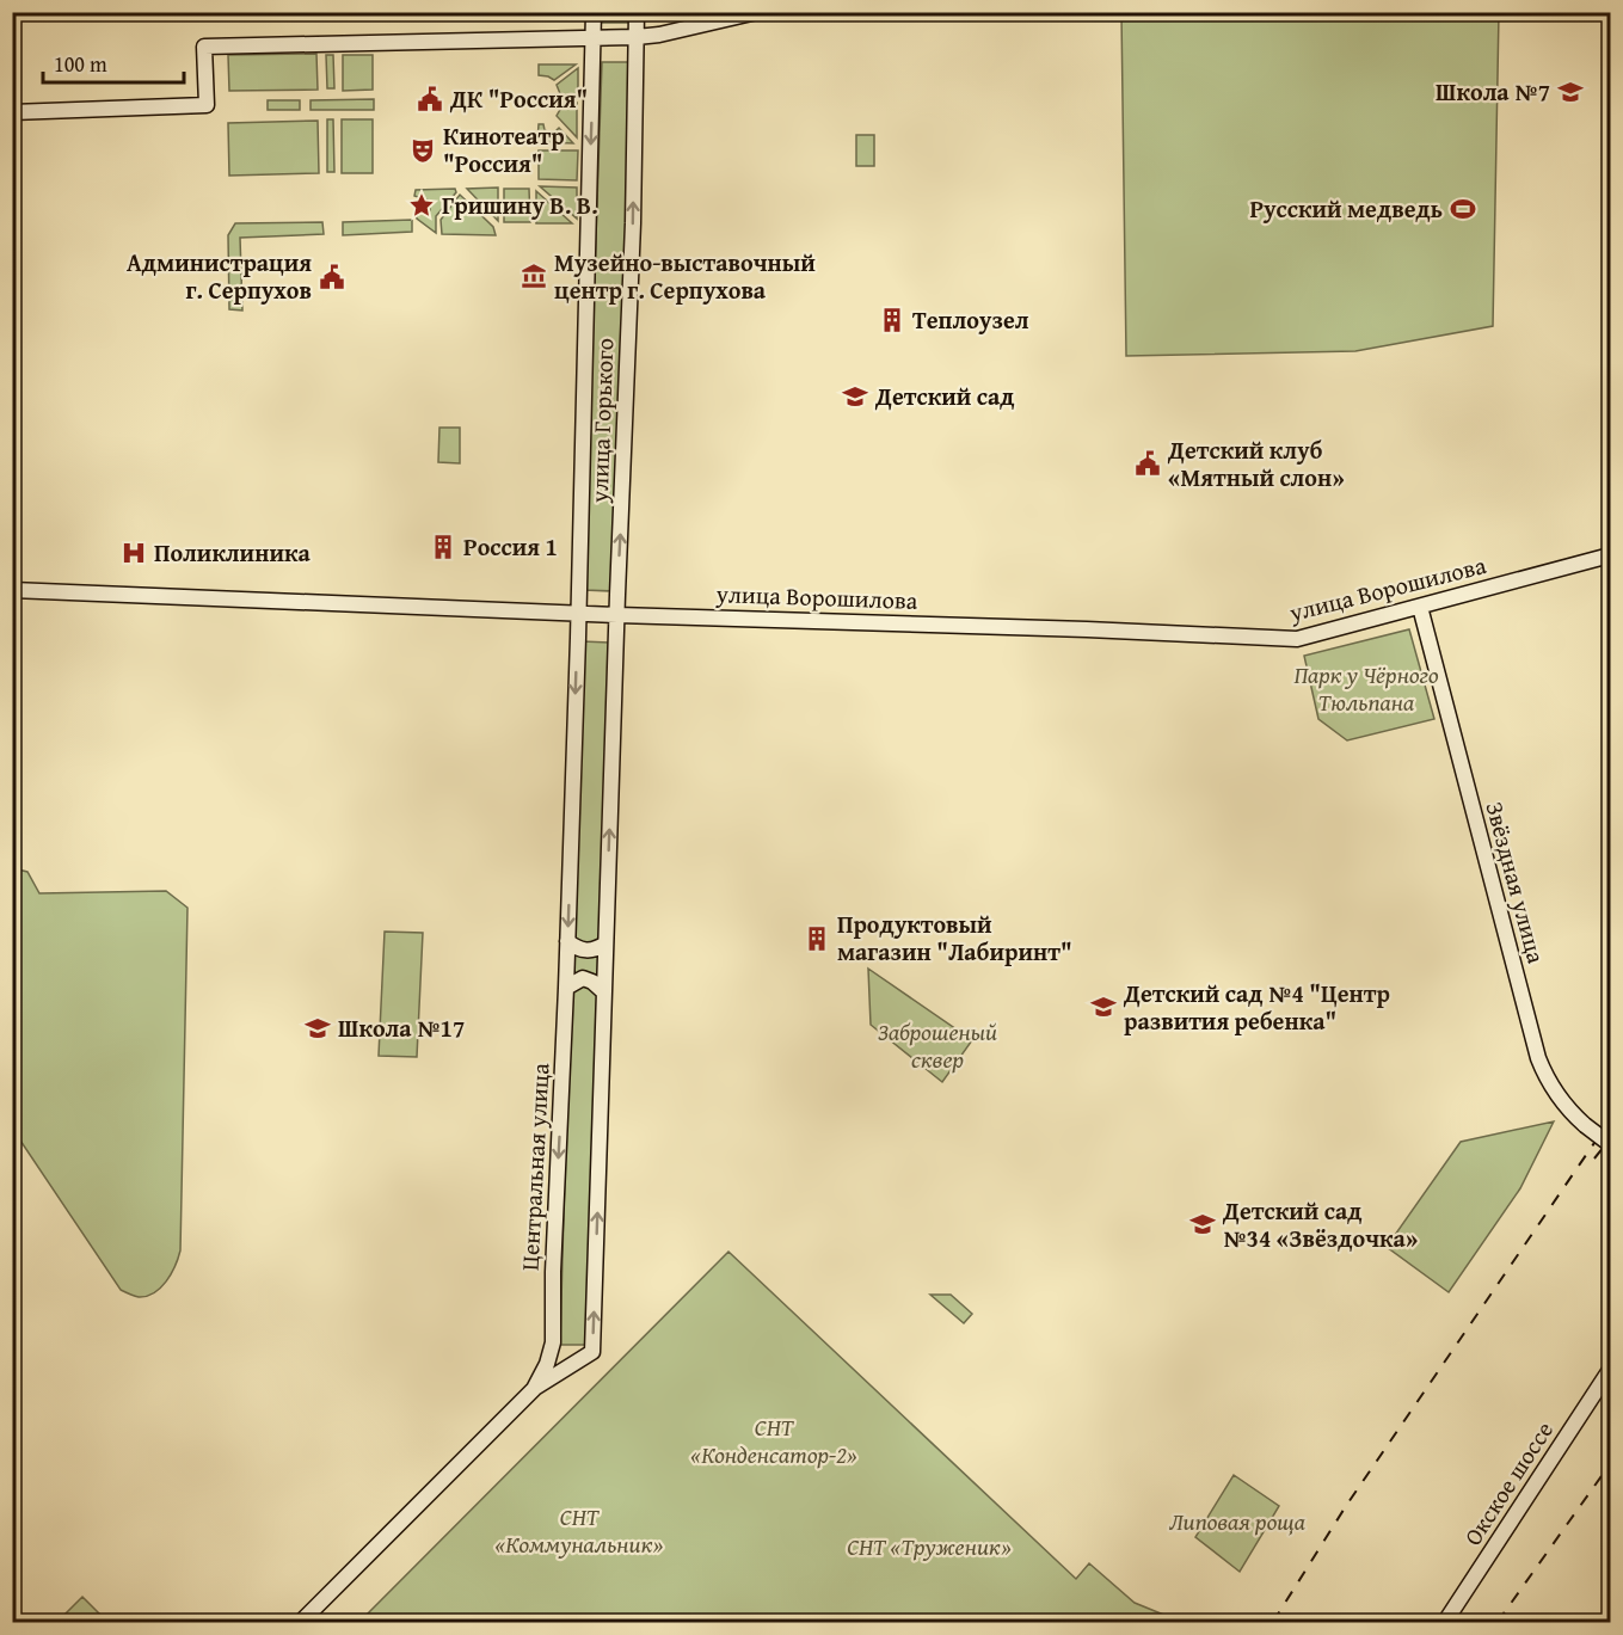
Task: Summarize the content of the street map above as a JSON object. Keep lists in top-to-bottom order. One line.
{"streets":{"street":["улица Горького","улица Ворошилова","Звёздная улица","Центральная улица","Окское шоссе"]},"crossings":[["улица Горького","улица Ворошилова"],["улица Горького","Центральная улица"],["улица Ворошилова","Звёздная улица"],["улица Ворошилова","Центральная улица"]],"parks":["Парк у Чёрного Тюльпана","Заброшеный сквер","СНТ «Конденсатор-2»","СНТ «Коммунальник»","Липовая роща","СНТ «Труженик»"],"places":{"school or university":["Школа №7","Детский сад","Детский сад №4 \"Центр развития ребенка\"","Школа №17","Детский сад №34 «Звёздочка»"],"public building":["ДК \"Россия\"","Администрация г. Серпухов","Детский клуб «Мятный слон»"],"theatre":["Кинотеатр \"Россия\""],"place":["Гришину В. В."],"sports":["Русский медведь"],"museum":["Музейно-выставочный центр г. Серпухова"],"building":["Теплоузел","Россия 1","Продуктовый магазин \"Лабиринт\""],"hospital":["Поликлиника"]},"scale_bar":"100 m"}
